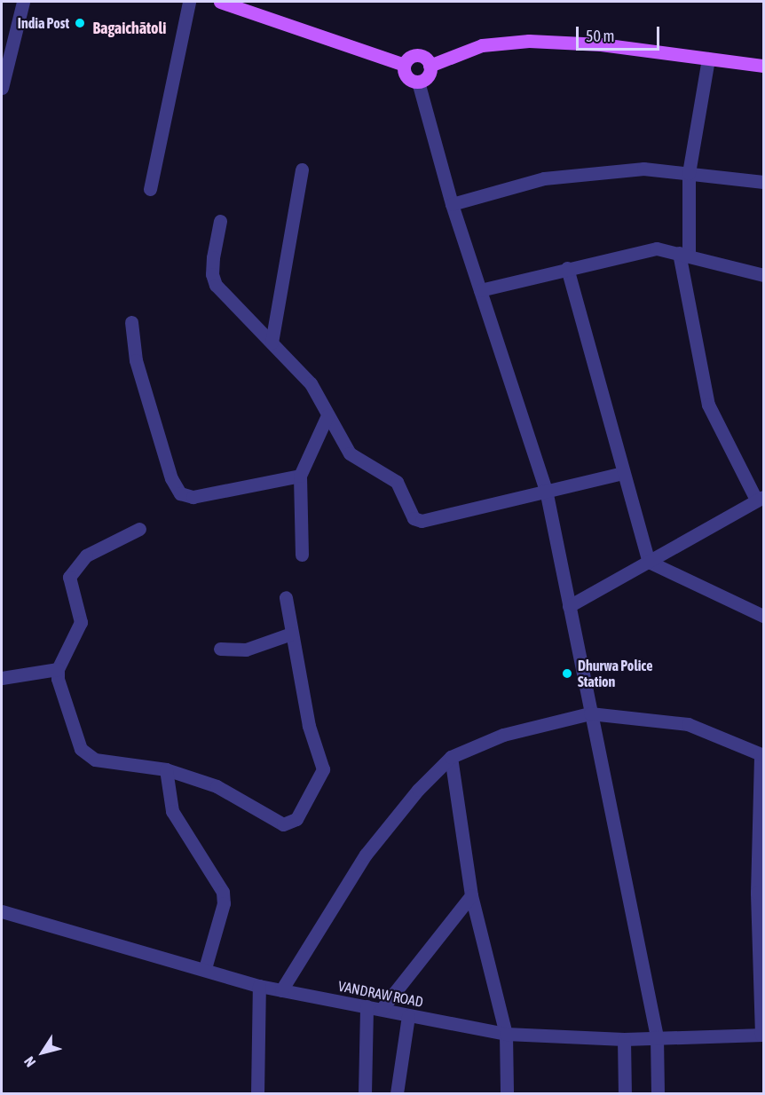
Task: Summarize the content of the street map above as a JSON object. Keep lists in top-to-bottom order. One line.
{"streets":{"street":["VANDRAW ROAD"]},"districts":["Bagaichātoli"],"places":["India Post","Dhurwa Police Station"],"scale_bar":"50 m","north":"bottom left"}
